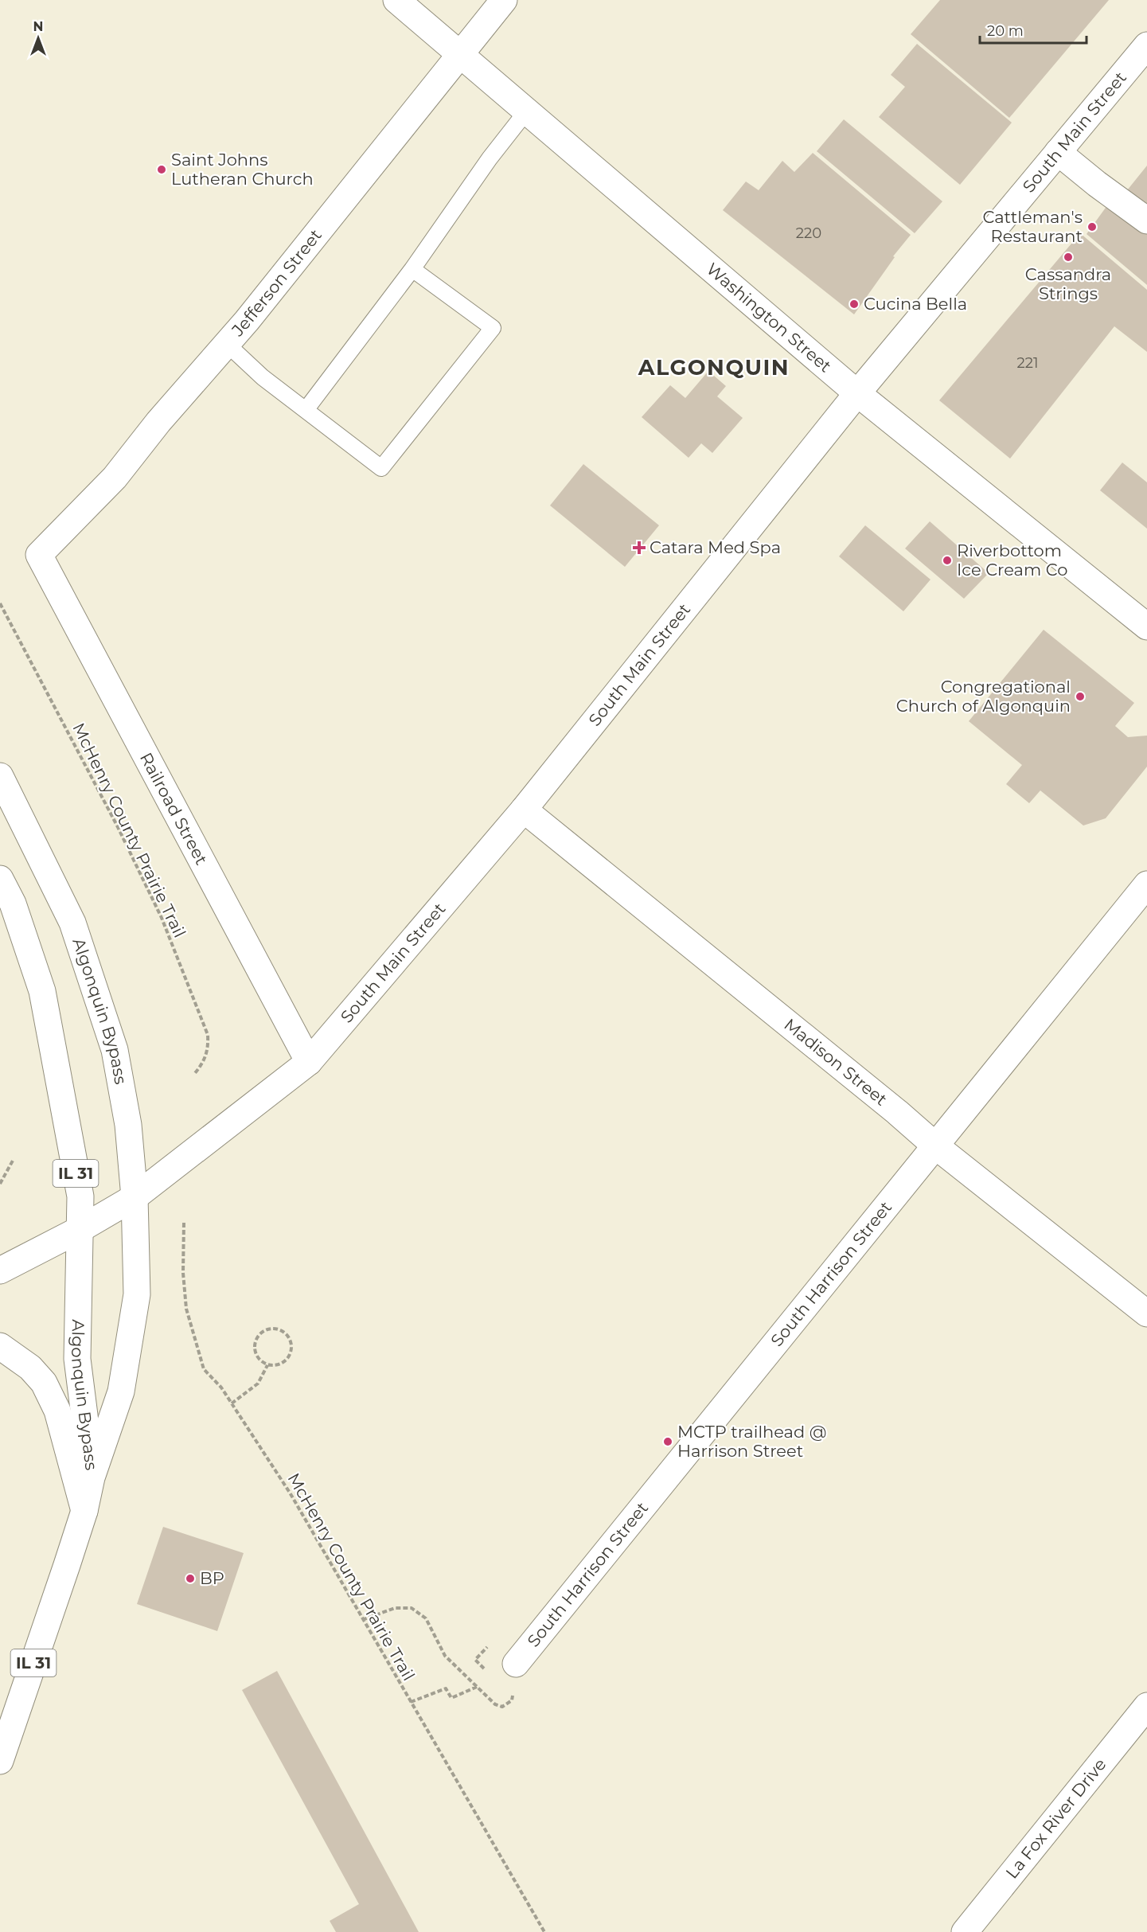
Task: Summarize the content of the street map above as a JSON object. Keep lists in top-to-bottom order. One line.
{"streets":{"street":["South Main Street","Jefferson Street","Washington Street","Railroad Street","Algonquin Bypass","Madison Street","IL 31","South Harrison Street","La Fox River Drive"],"path":["McHenry County Prairie Trail"]},"crossings":[["South Main Street","Washington Street"],["South Main Street","Railroad Street"],["South Main Street","Algonquin Bypass"],["South Main Street","Madison Street"],["Jefferson Street","Washington Street"],["Jefferson Street","Railroad Street"],["Algonquin Bypass","IL 31"],["Madison Street","South Harrison Street"]],"districts":["ALGONQUIN"],"places":{"other":["Saint Johns Lutheran Church","Cattleman's Restaurant","Cassandra Strings","Cucina Bella","Riverbottom Ice Cream Co","Congregational Church of Algonquin","MCTP trailhead @ Harrison Street","BP"],"health":["Catara Med Spa"]},"house_numbers":["220","221"],"scale_bar":"20 m","north":"top"}
